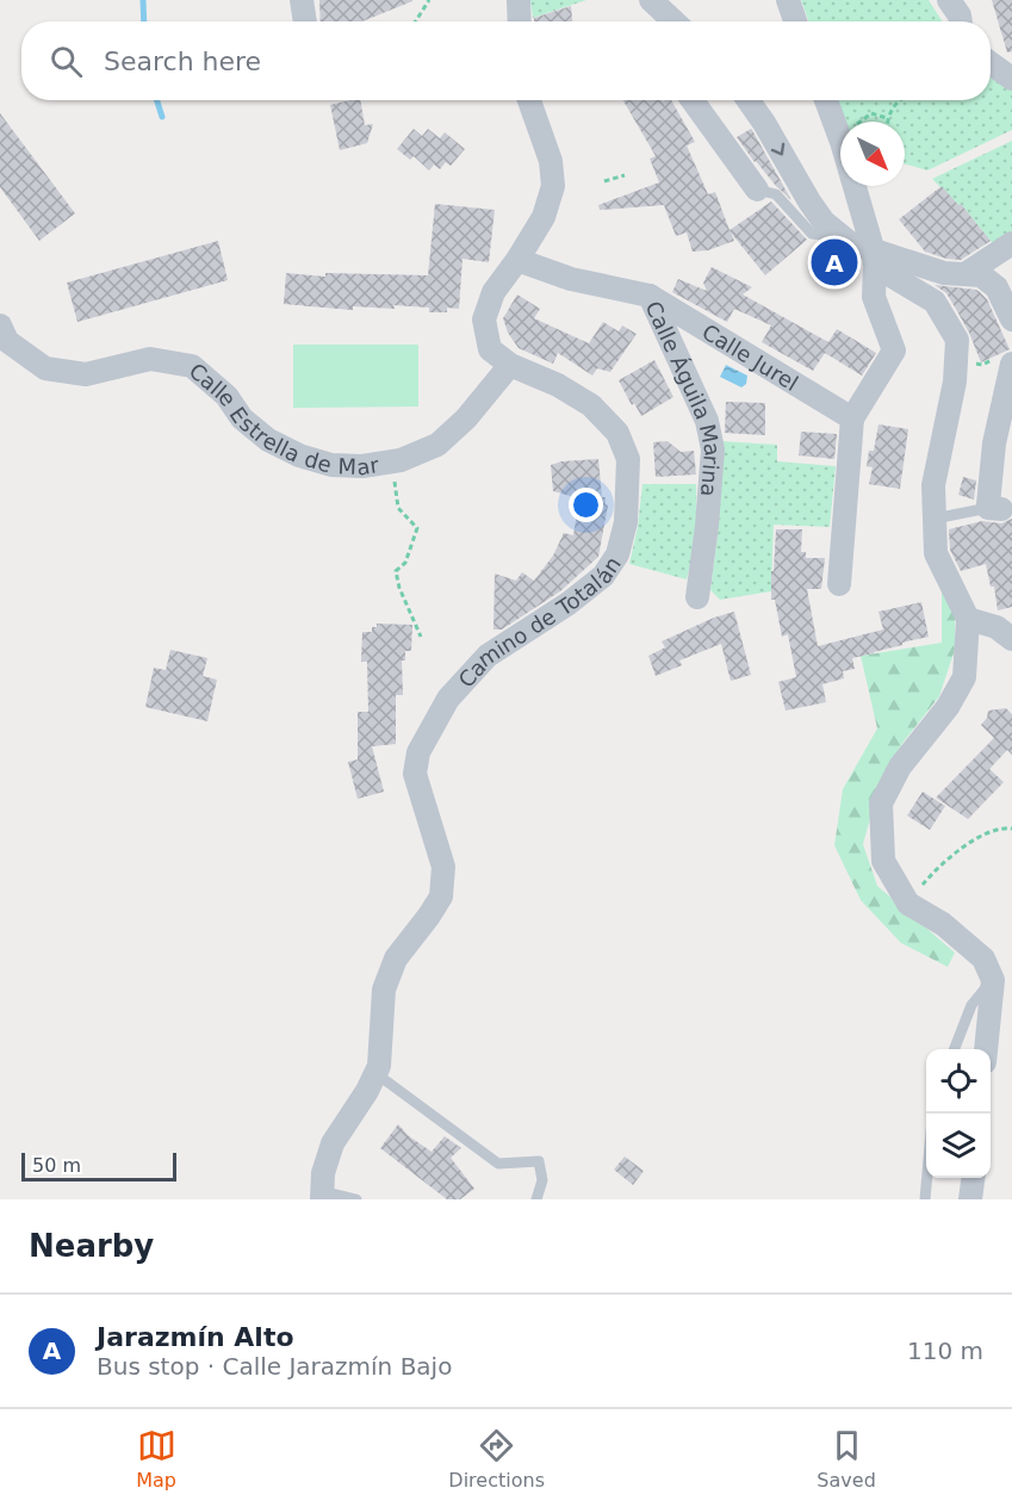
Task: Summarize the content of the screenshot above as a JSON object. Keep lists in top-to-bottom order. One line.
{"streets":{"street":["Calle Jurel","Calle Águila Marina","Calle Estrella de Mar","Camino de Totalán"]},"crossings":[["Calle Jurel","Calle Águila Marina"],["Calle Águila Marina","Camino de Totalán"],["Calle Estrella de Mar","Camino de Totalán"]],"scale_bar":"50 m","north":"bottom right","page":{"search":"Search here","pins":"A","scale":"50 m","heading":"Nearby","list":[{"mark":"A","name":"Jarazmín Alto","note":"Bus stop · Calle Jarazmín Bajo","value":"110 m"}],"nav":["Map","Directions","Saved"]}}
